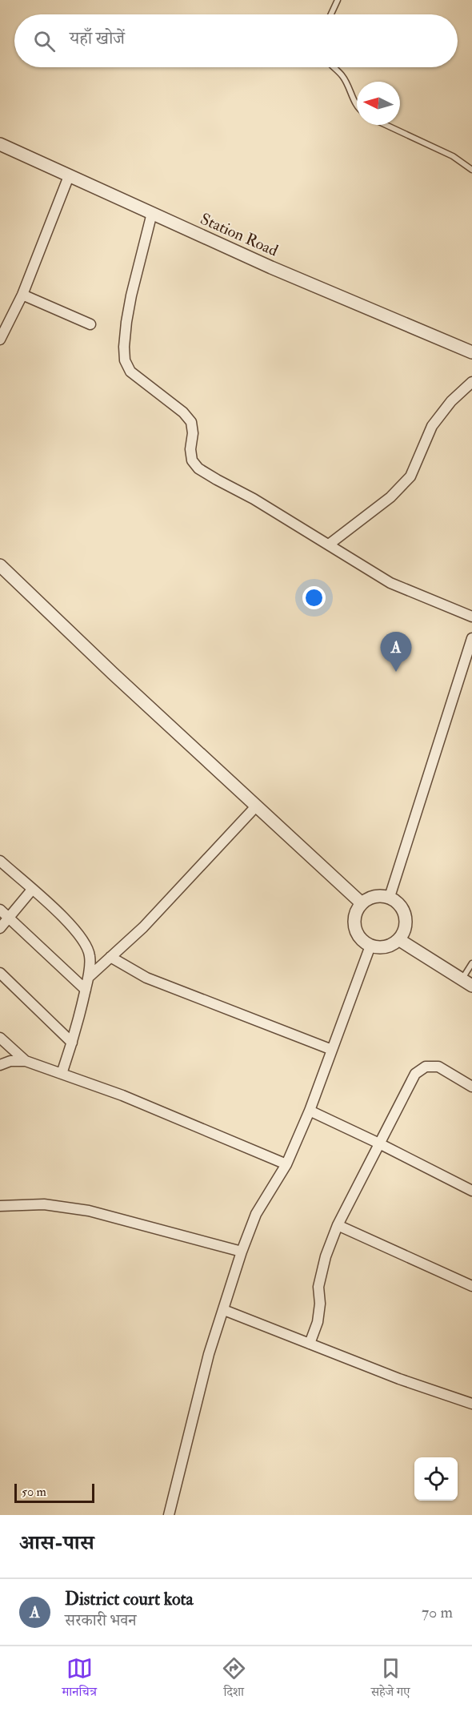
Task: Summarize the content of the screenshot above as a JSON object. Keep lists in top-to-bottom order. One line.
{"streets":{"street":["Station Road"]},"scale_bar":"50 m","north":"left","page":{"search":"यहाँ खोजें","pins":"A","scale":"50 m","heading":"आस-पास","list":[{"mark":"A","name":"District court kota","note":"सरकारी भवन","value":"70 m"}],"nav":["मानचित्र","दिशा","सहेजे गए"]}}
